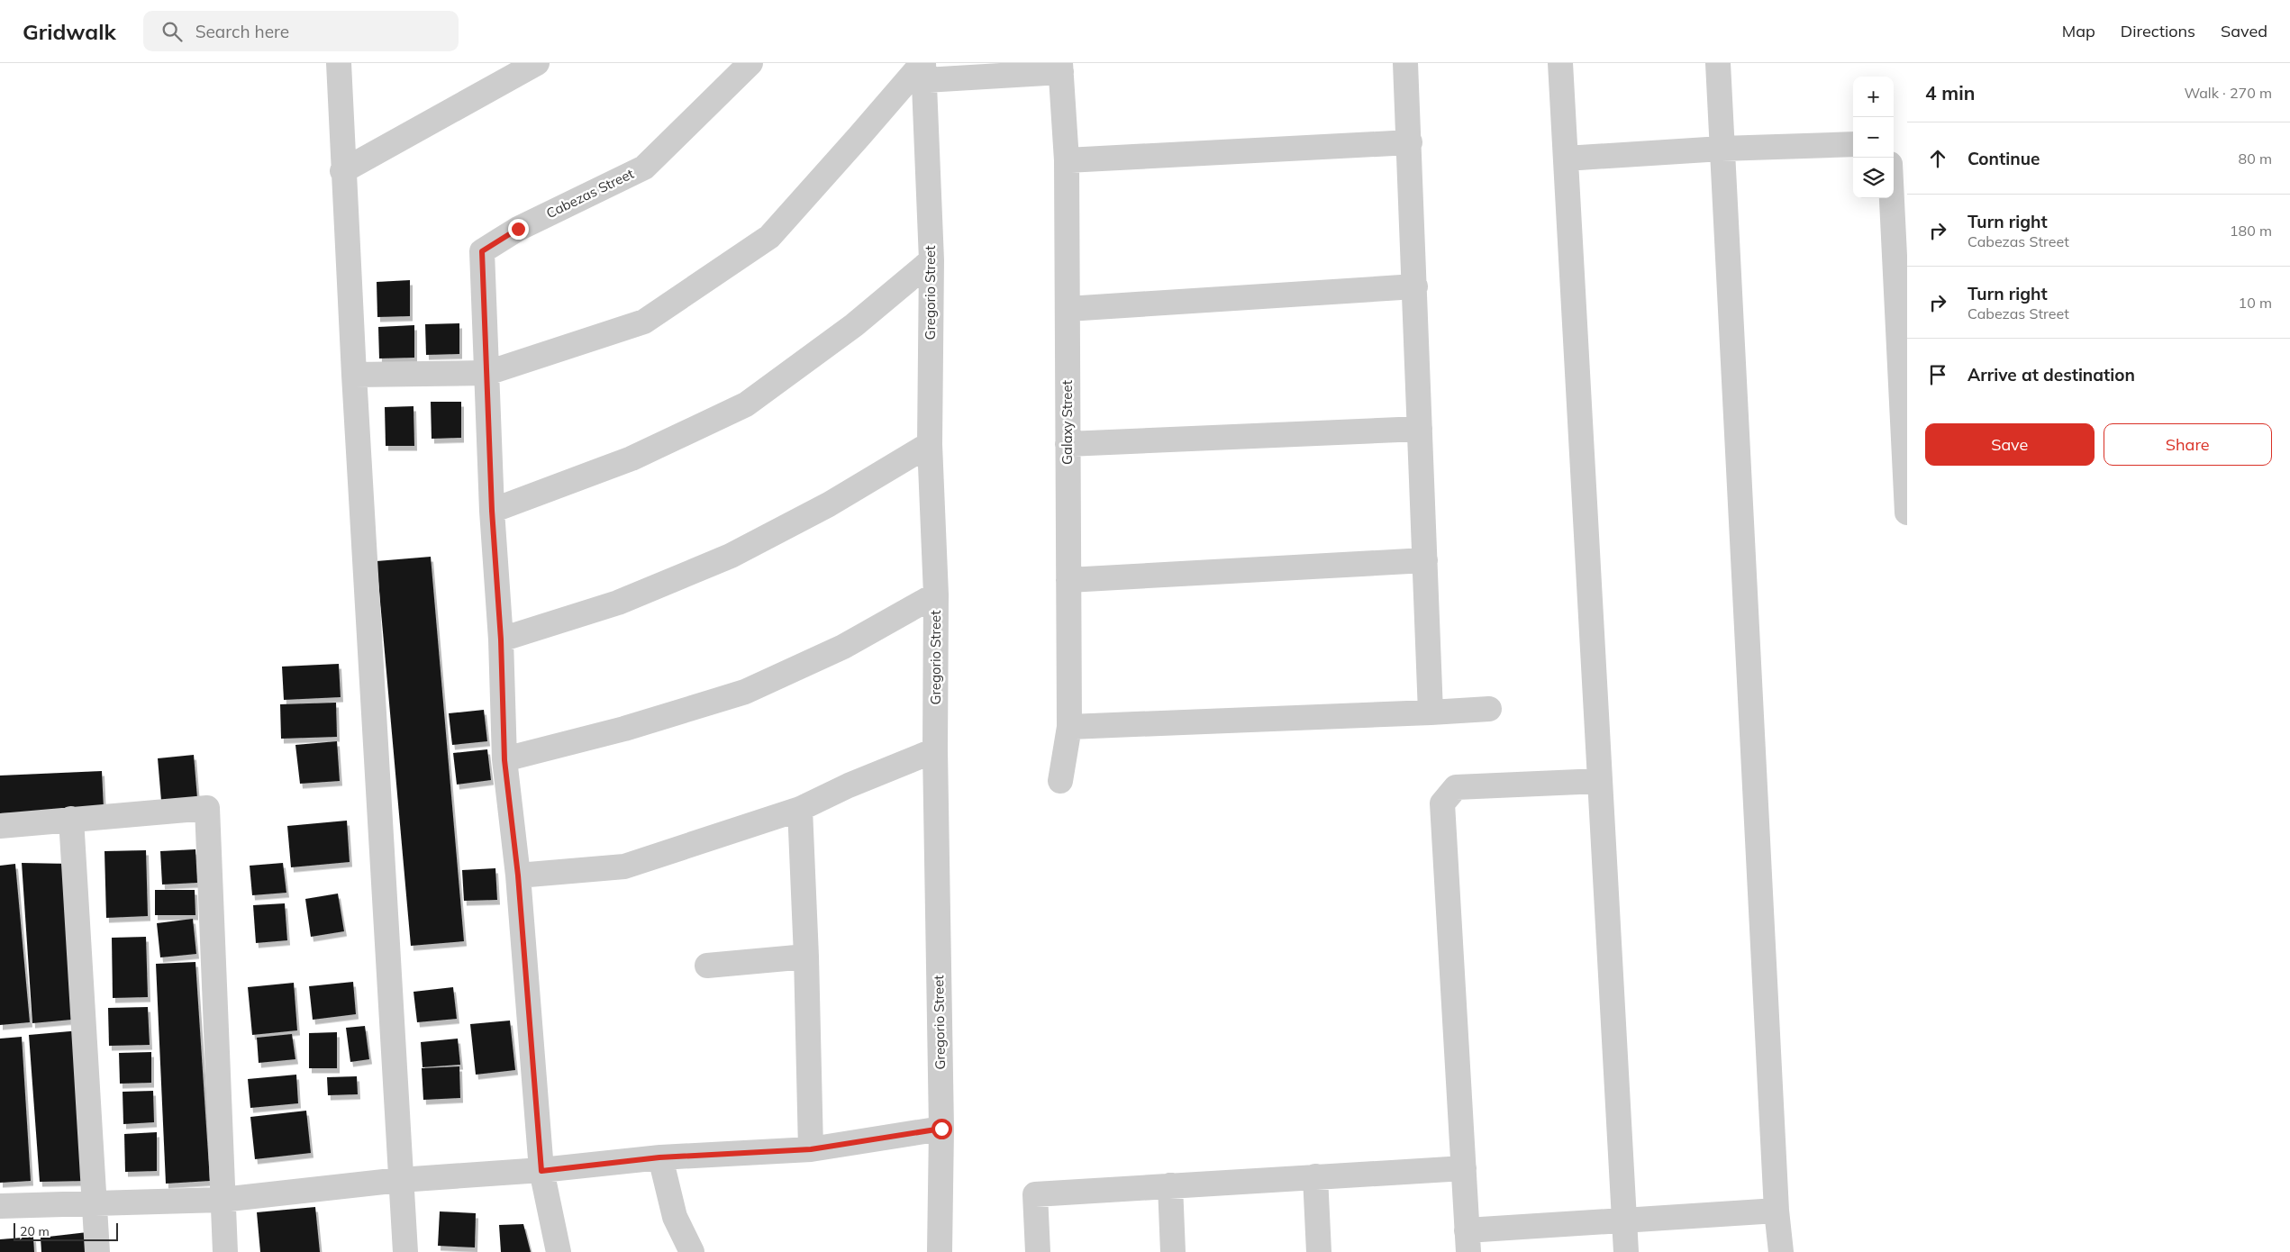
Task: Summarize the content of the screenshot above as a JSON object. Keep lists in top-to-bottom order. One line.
{"streets":{"street":["Cabezas Street","Gregorio Street","Galaxy Street"]},"scale_bar":"20 m","page":{"header":"Gridwalk","search":"Search here","nav":["Map","Directions","Saved"],"heading":["4 min","Walk · 270 m"],"map_buttons":["+","−"],"list":[["Continue","80 m"],["Turn right","Cabezas Street","180 m"],["Turn right","Cabezas Street","10 m"],"Arrive at destination"],"buttons":["Save","Share"],"scale":"20 m"}}
